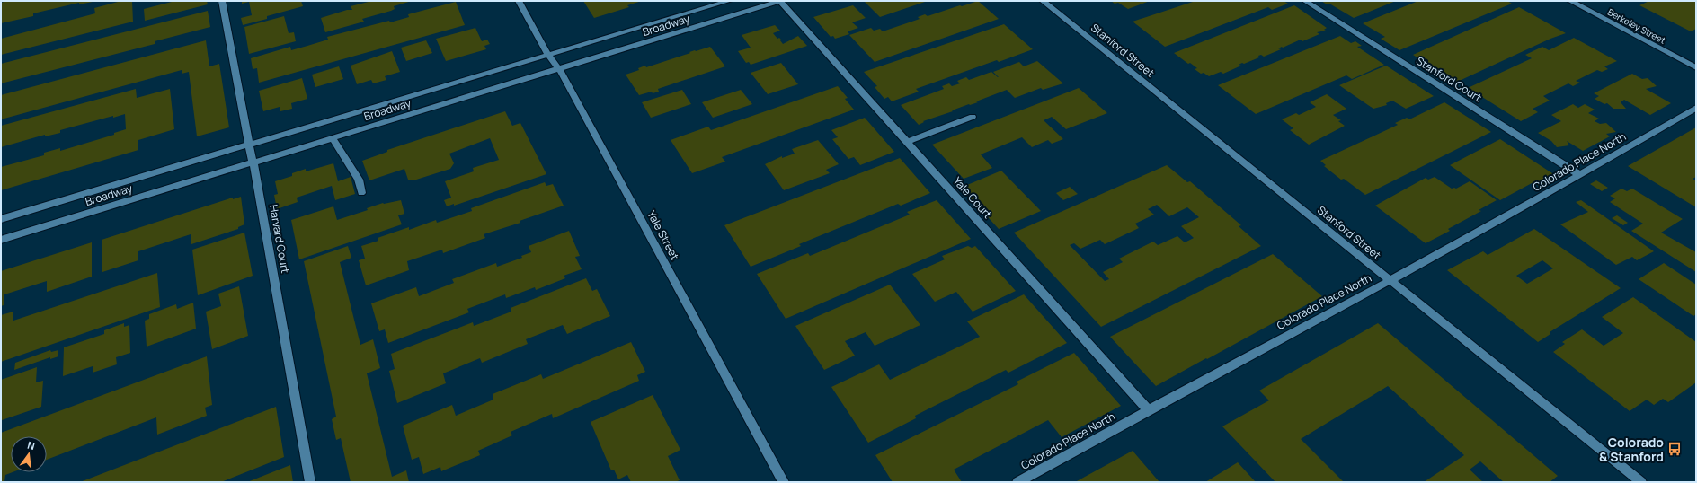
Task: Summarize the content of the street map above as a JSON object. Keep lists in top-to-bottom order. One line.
{"streets":{"street":["Broadway","Berkeley Street","Stanford Street","Stanford Court","Colorado Place North","Yale Court","Yale Street","Harvard Court"]},"crossings":[["Broadway","Yale Court"],["Broadway","Yale Street"],["Broadway","Harvard Court"],["Stanford Street","Colorado Place North"],["Stanford Court","Colorado Place North"],["Colorado Place North","Yale Court"]],"places":{"bus stop":["Colorado & Stanford"]},"north":"top"}
